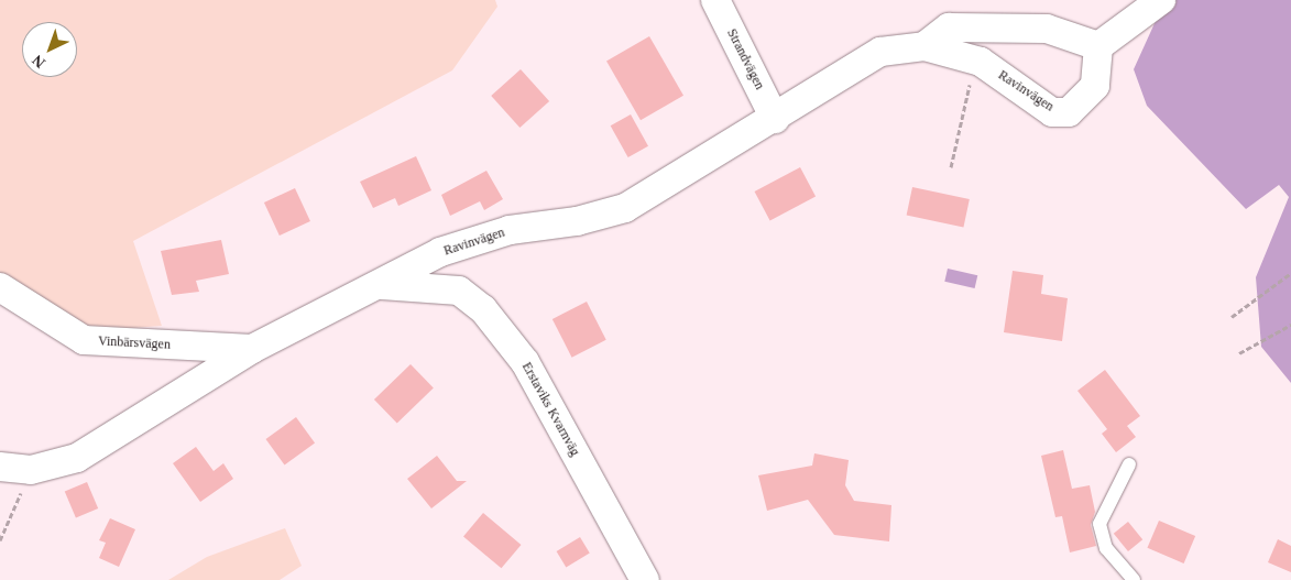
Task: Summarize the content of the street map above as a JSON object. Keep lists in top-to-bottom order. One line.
{"streets":{"street":["Strandvägen","Ravinvägen","Vinbärsvägen","Erstaviks Kvarnväg"]},"crossings":[["Strandvägen","Ravinvägen"],["Ravinvägen","Vinbärsvägen"],["Ravinvägen","Erstaviks Kvarnväg"]],"north":"bottom left"}
